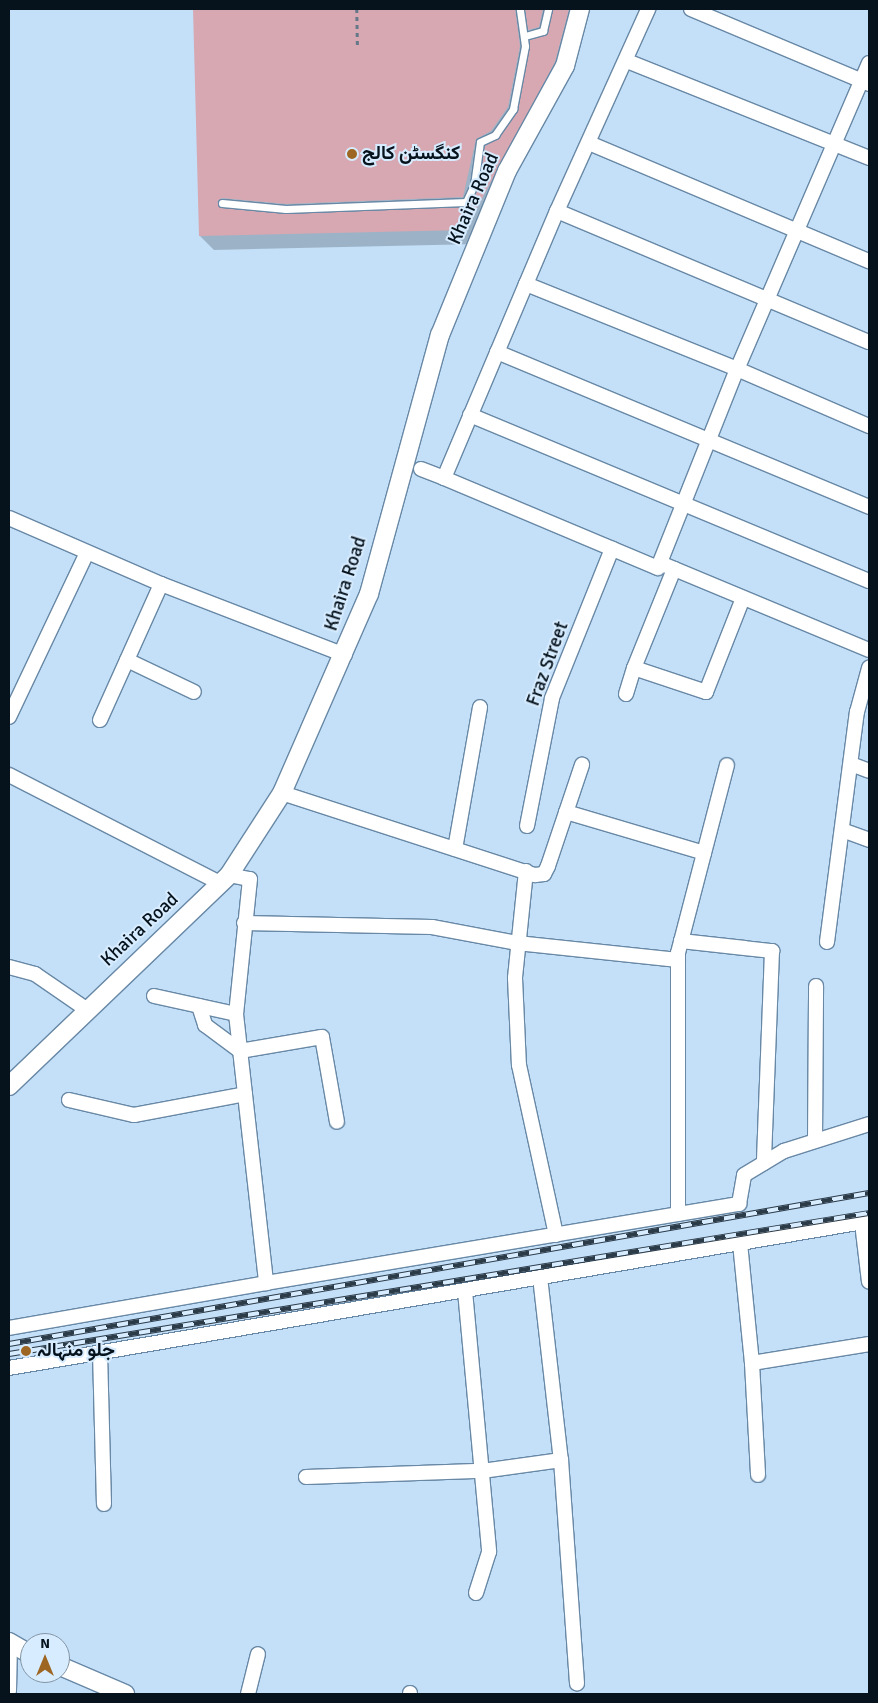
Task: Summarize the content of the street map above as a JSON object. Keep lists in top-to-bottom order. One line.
{"streets":{"street":["Khaira Road","Fraz Street"]},"places":["کنگسٹن کالج","جلو منہالہ"],"north":"top"}
